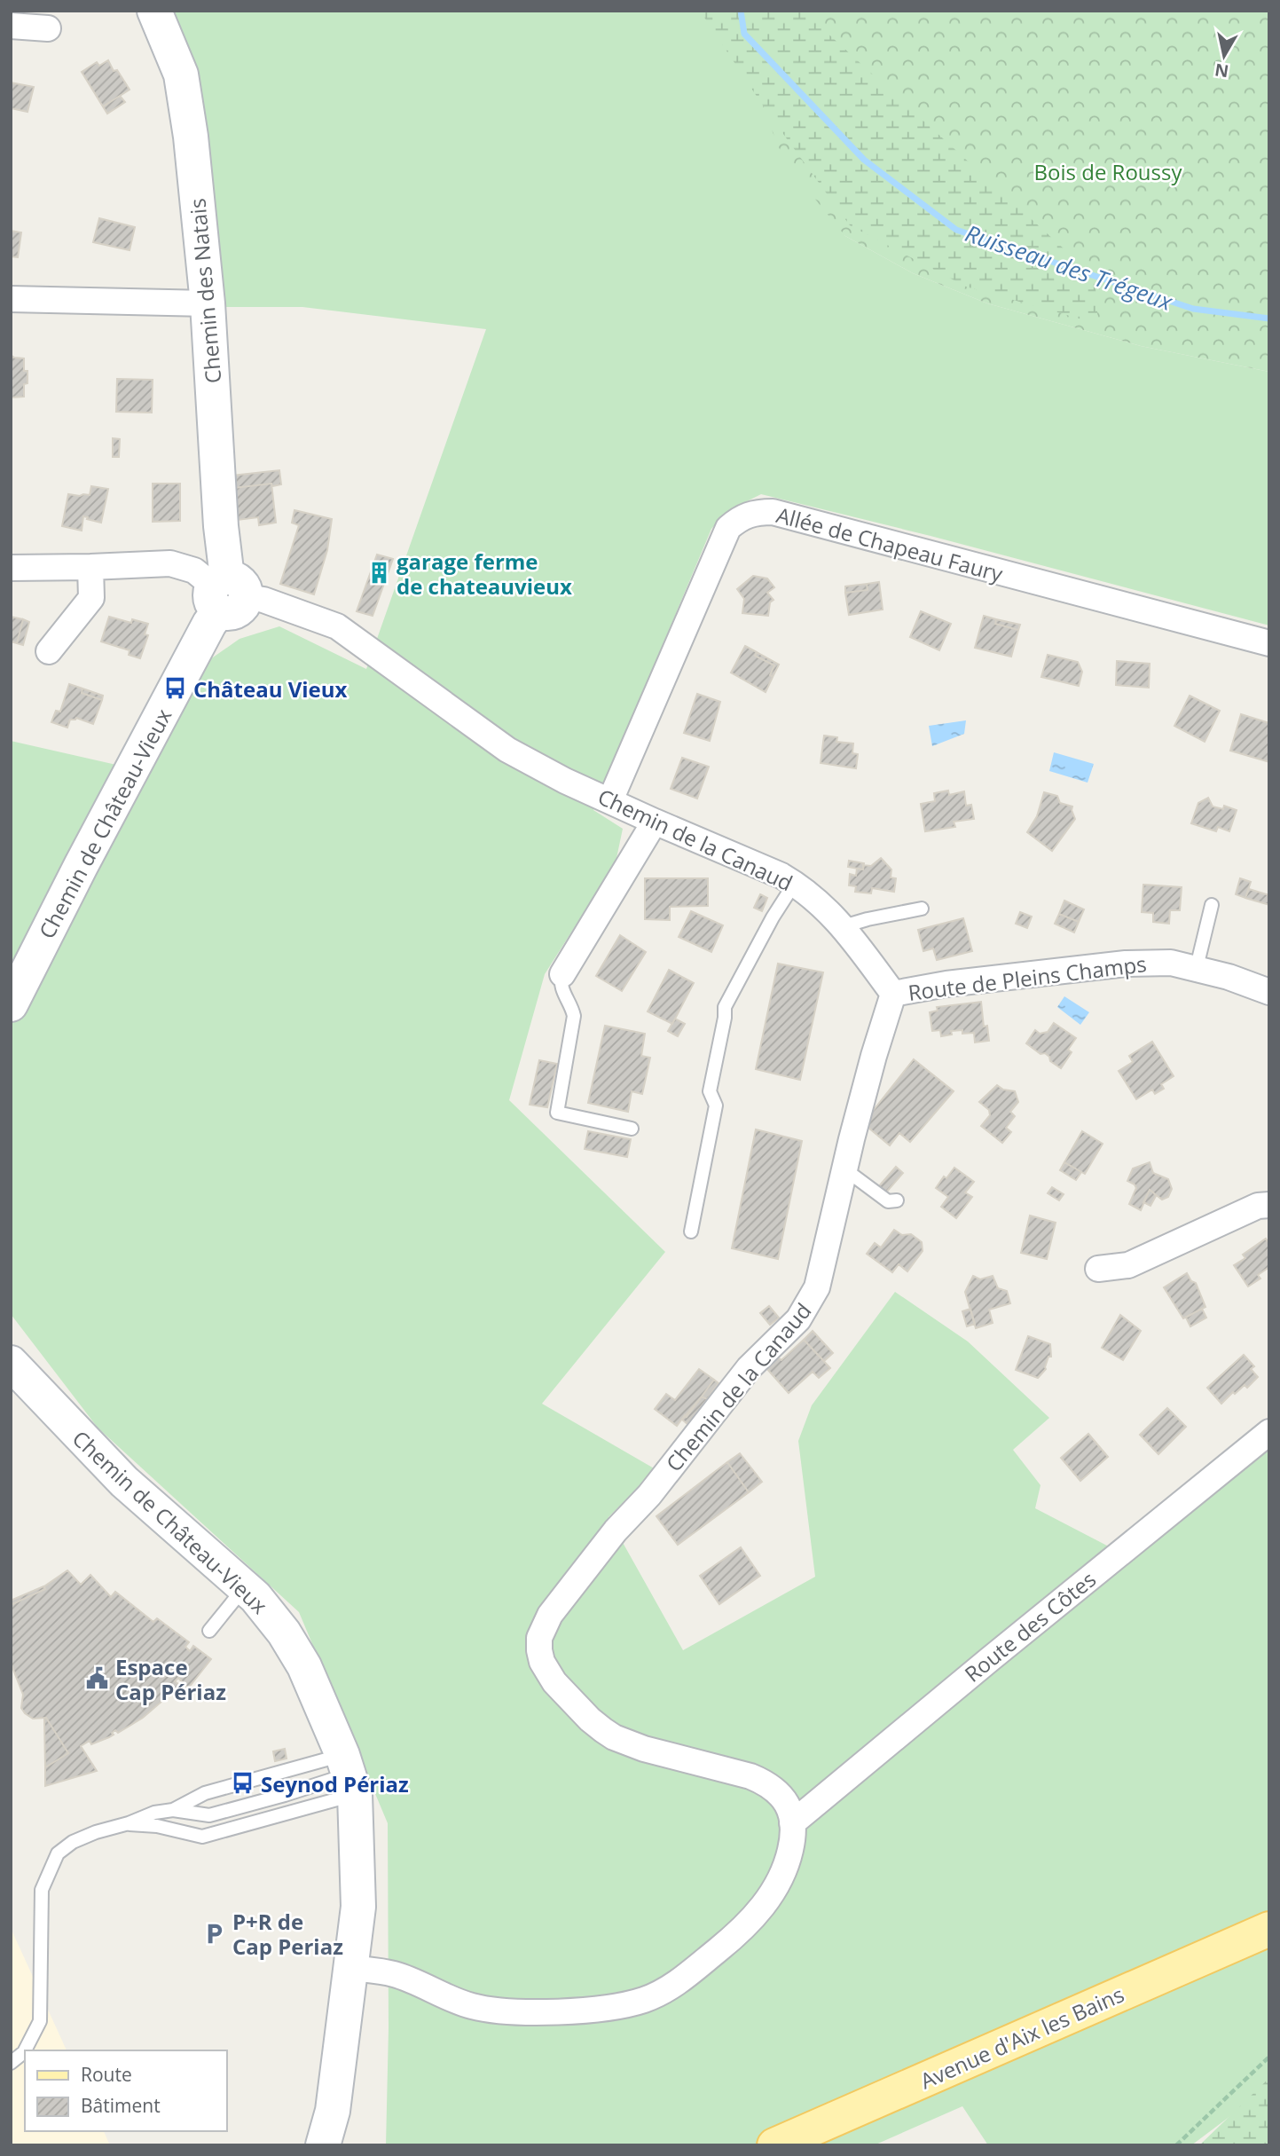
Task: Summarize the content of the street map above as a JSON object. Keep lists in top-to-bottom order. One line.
{"streets":{"main road":["Avenue d'Aix les Bains"],"street":["Chemin des Natais","Allée de Chapeau Faury","Chemin de Château-Vieux","Chemin de la Canaud","Route de Pleins Champs","Route des Côtes"]},"crossings":[["Chemin des Natais","Chemin de Château-Vieux"],["Chemin des Natais","Chemin de la Canaud"],["Allée de Chapeau Faury","Chemin de la Canaud"],["Chemin de Château-Vieux","Chemin de la Canaud"],["Chemin de la Canaud","Route de Pleins Champs"],["Chemin de la Canaud","Route des Côtes"]],"water":["Ruisseau des Trégeux"],"parks":["Bois de Roussy"],"places":{"building":["garage ferme de chateauvieux"],"bus stop":["Château Vieux","Seynod Périaz"],"public building":["Espace Cap Périaz"],"parking":["P+R de Cap Periaz"]},"legend":["Route","Bâtiment"],"north":"bottom"}
